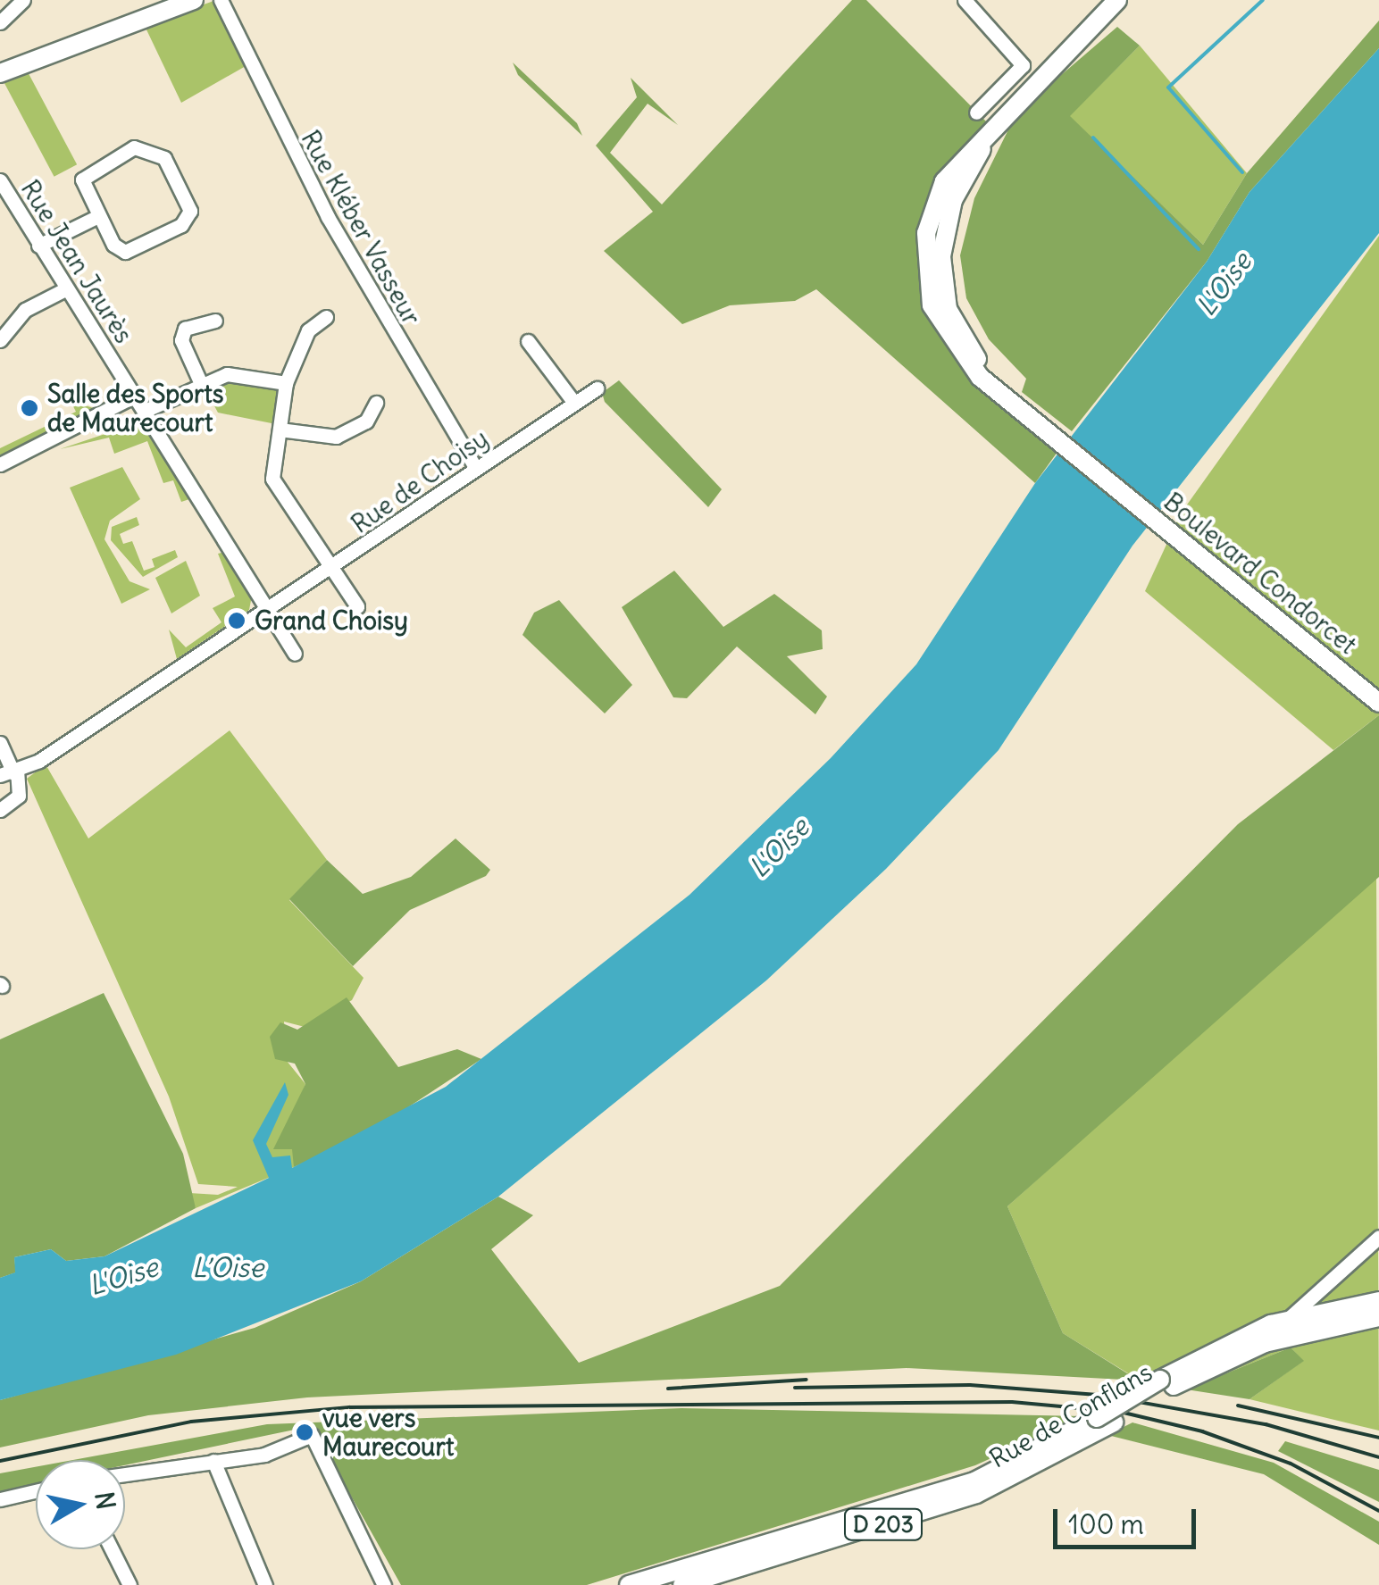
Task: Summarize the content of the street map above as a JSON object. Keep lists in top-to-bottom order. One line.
{"streets":{"main road":["Boulevard Condorcet","Rue de Conflans","D 203"],"street":["Rue Kléber Vasseur","Rue Jean Jaurès","Rue de Choisy"]},"crossings":[["Rue Kléber Vasseur","Rue de Choisy"],["Rue Jean Jaurès","Rue de Choisy"]],"water":["L'Oise","L’Oise"],"places":["Salle des Sports de Maurecourt","Grand Choisy","vue vers Maurecourt"],"scale_bar":"100 m","north":"right"}
